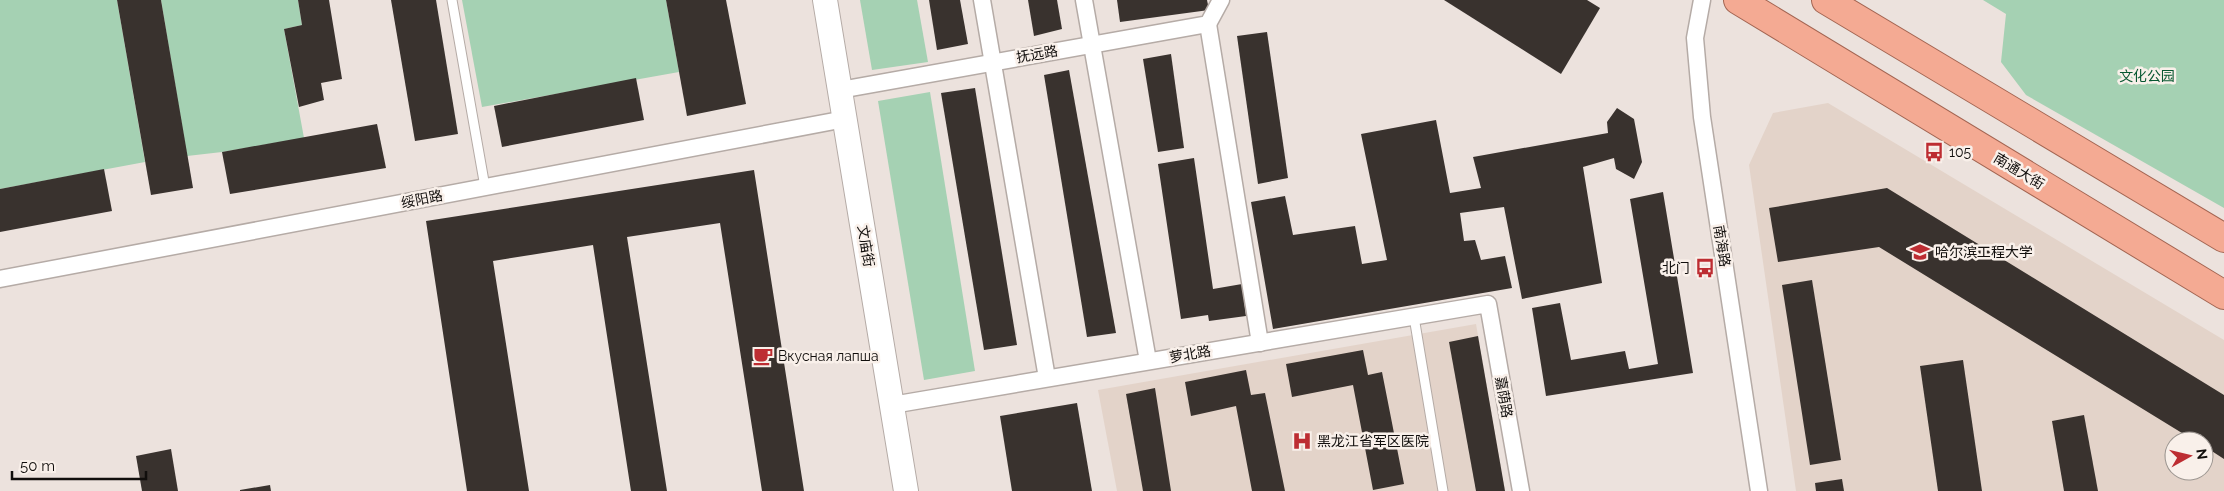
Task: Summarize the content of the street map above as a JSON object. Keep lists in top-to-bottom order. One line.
{"streets":{"highway":["南通大街"],"main road":["文庙街"],"street":["抚远路","绥阳路","南海路","萝北路","嘉荫路"]},"crossings":[["抚远路","文庙街"],["绥阳路","文庙街"],["文庙街","萝北路"],["萝北路","嘉荫路"]],"parks":["文化公园"],"places":{"bus stop":["105","北门"],"school or university":["哈尔滨工程大学"],"cafe":["Вкусная лапша"],"hospital":["黑龙江省军区医院"]},"scale_bar":"50 m","north":"right"}
